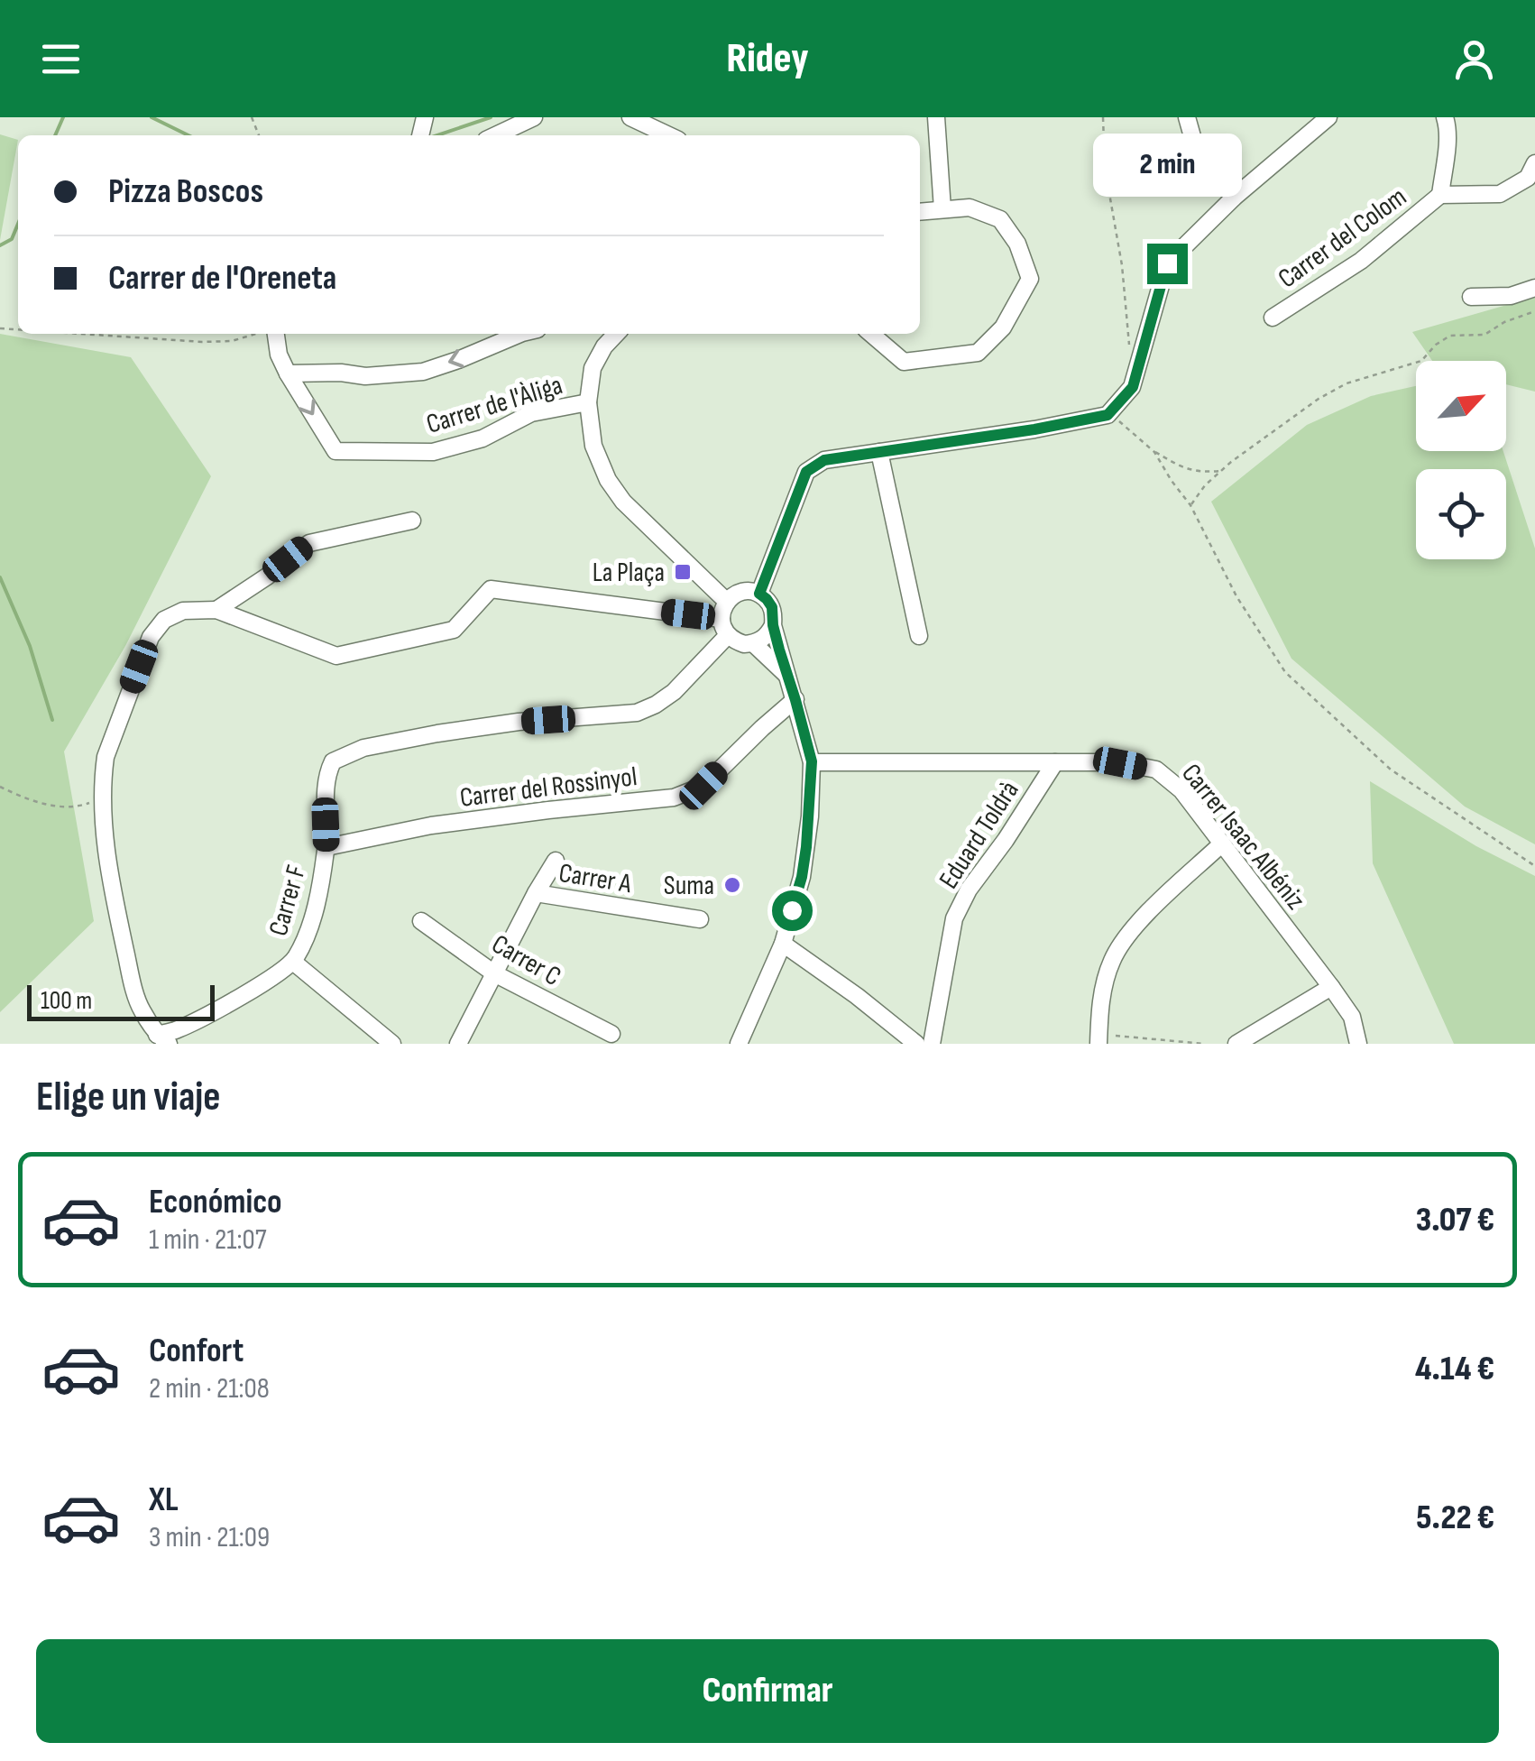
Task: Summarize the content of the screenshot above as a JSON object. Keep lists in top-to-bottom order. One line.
{"streets":{"street":["Carrer del Colom","Carrer de l'Àliga","Carrer del Rossinyol","Eduard Toldrà","Carrer Isaac Albéniz","Carrer A","Carrer F","Carrer C"]},"crossings":[["Carrer del Rossinyol","Carrer F"],["Eduard Toldrà","Carrer Isaac Albéniz"]],"places":{"transit":["La Plaça"],"other":["Suma"]},"scale_bar":"100 m","north":"top right","page":{"header":"Ridey","bubble":"2 min","banner":["Pizza Boscos","Carrer de l'Oreneta"],"scale":"100 m","heading":"Elige un viaje","list":[{"name":"Económico","note":"1 min · 21:07","value":"3.07 €"},{"name":"Confort","note":"2 min · 21:08","value":"4.14 €"},{"name":"XL","note":"3 min · 21:09","value":"5.22 €"}],"buttons":"Confirmar"}}
